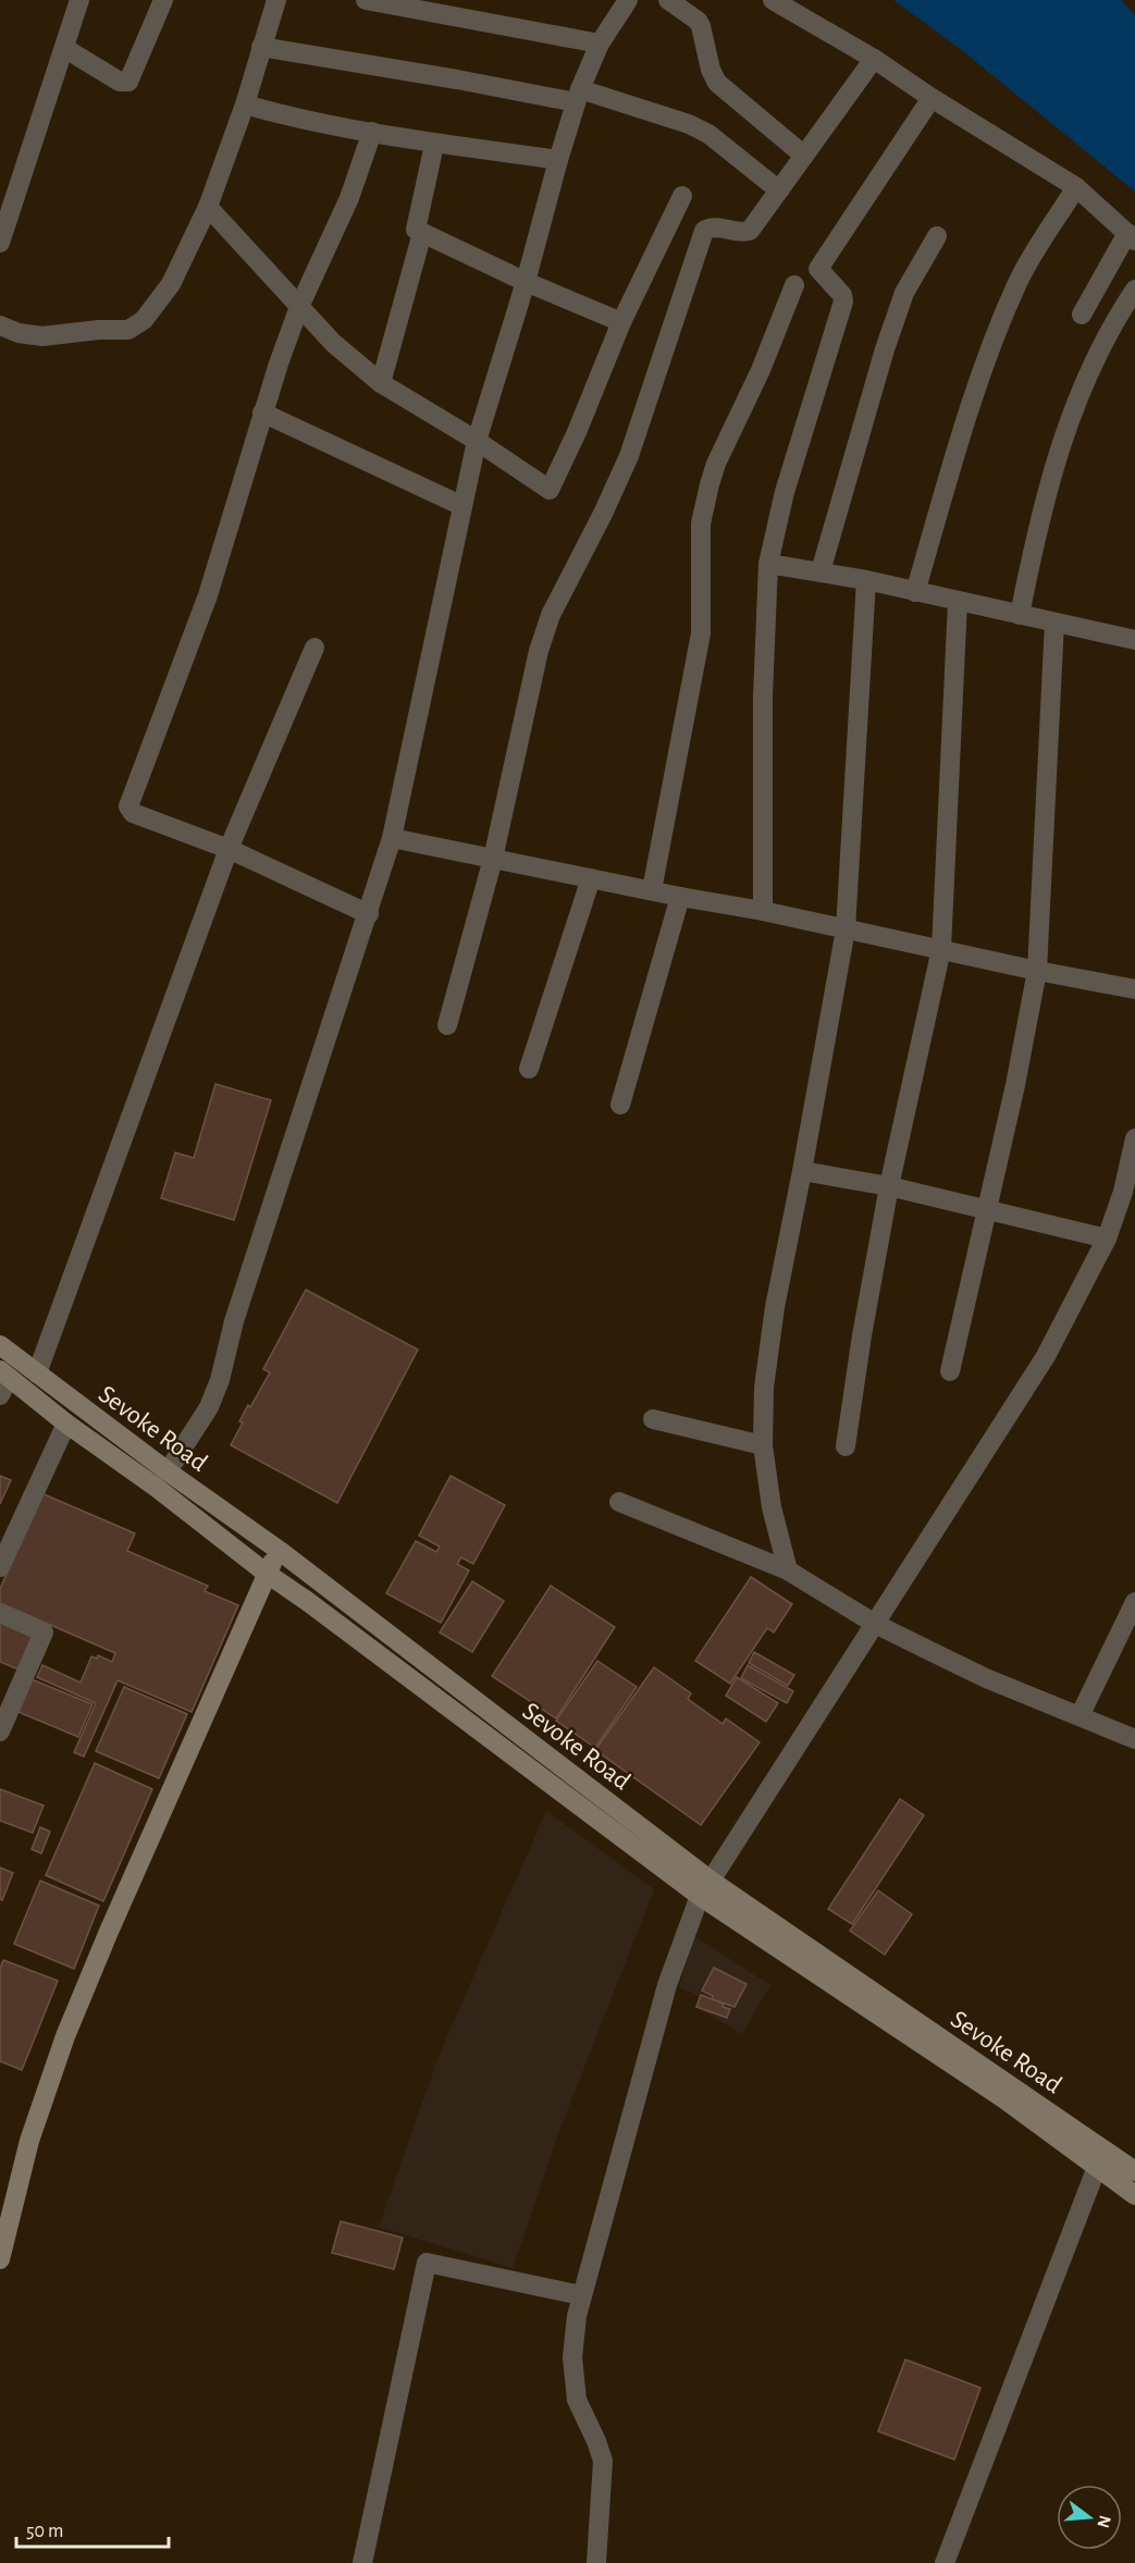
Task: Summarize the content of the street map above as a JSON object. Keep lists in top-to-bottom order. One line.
{"streets":{"main road":["Sevoke Road"]},"scale_bar":"50 m","north":"right"}
